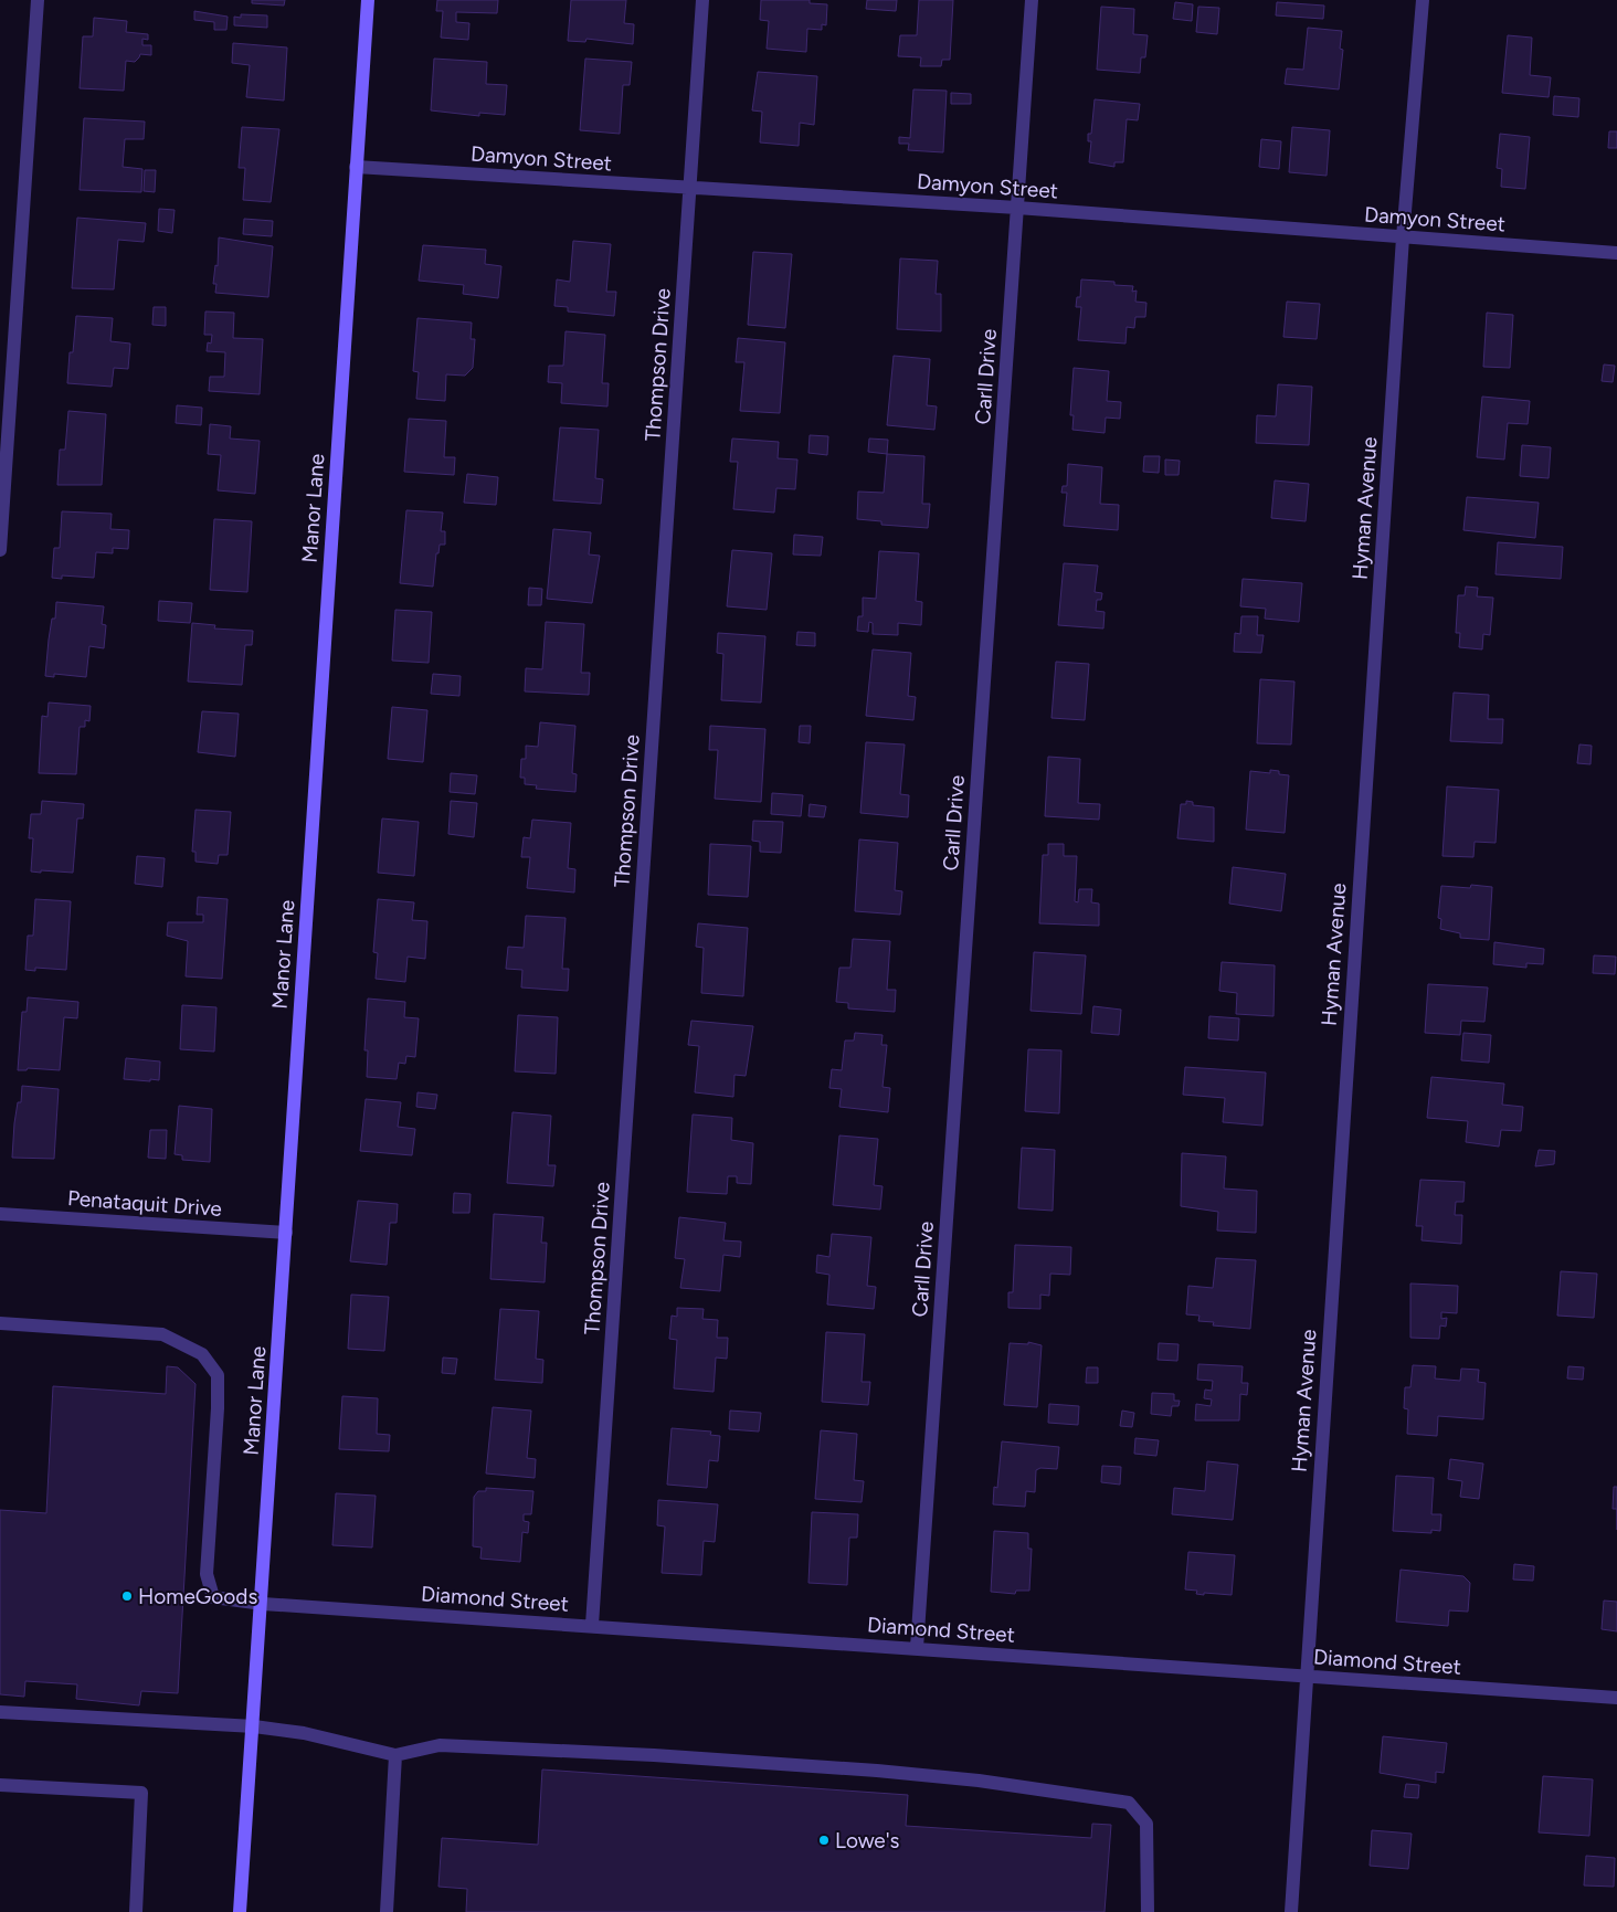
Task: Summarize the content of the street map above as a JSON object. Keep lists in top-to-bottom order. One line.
{"streets":{"street":["Damyon Street","Thompson Drive","Carll Drive","Manor Lane","Hyman Avenue","Penataquit Drive","Diamond Street"]},"crossings":[["Damyon Street","Thompson Drive"],["Damyon Street","Carll Drive"],["Damyon Street","Manor Lane"],["Damyon Street","Hyman Avenue"],["Thompson Drive","Diamond Street"],["Carll Drive","Diamond Street"],["Manor Lane","Penataquit Drive"],["Manor Lane","Diamond Street"],["Hyman Avenue","Diamond Street"]],"places":["HomeGoods","Lowe's"]}
